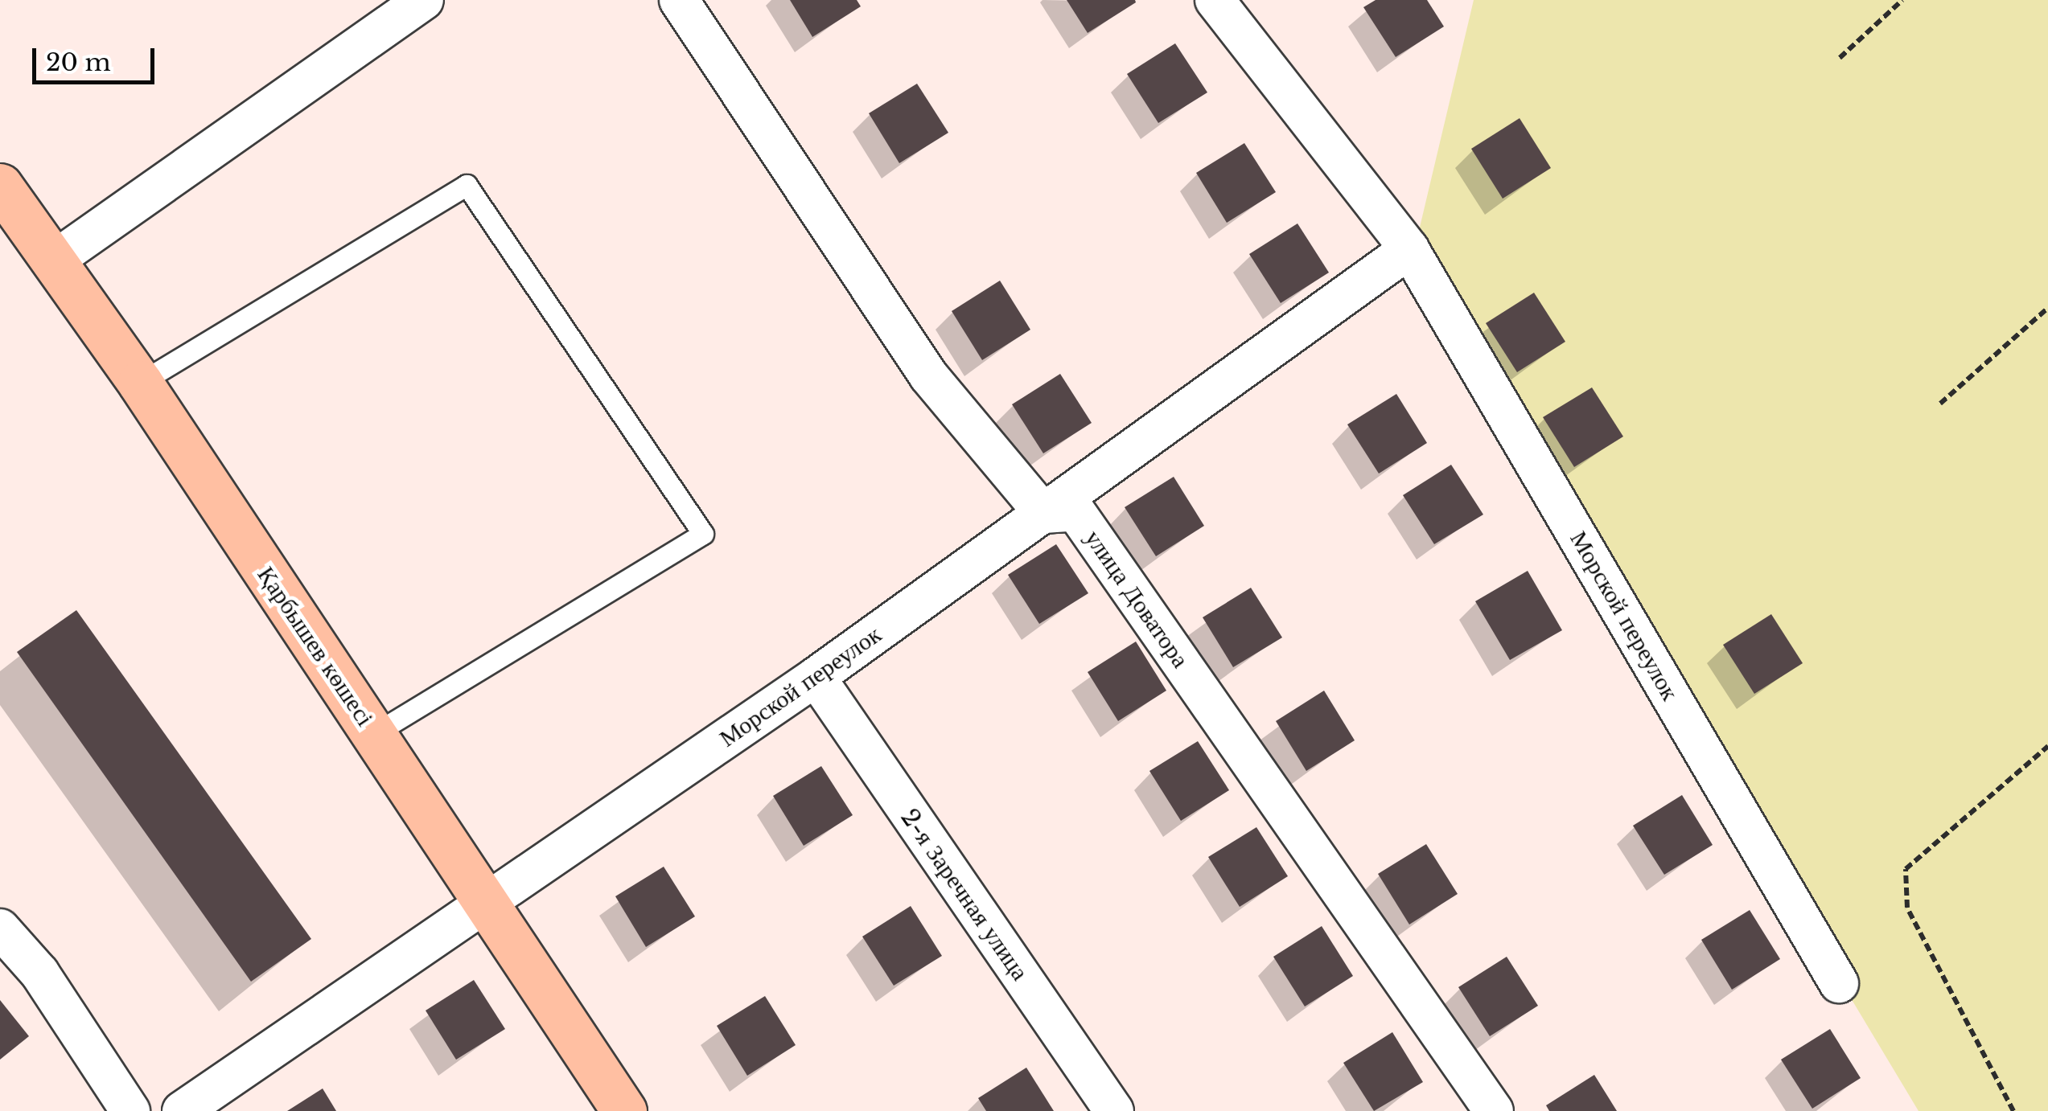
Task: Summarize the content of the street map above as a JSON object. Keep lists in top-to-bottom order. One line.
{"streets":{"main road":["Қарбышев көшесі"],"street":["улица Доватора","Морской переулок","2-я Заречная улица"]},"crossings":[["улица Доватора","Морской переулок"],["Морской переулок","Қарбышев көшесі"],["Морской переулок","2-я Заречная улица"]],"scale_bar":"20 m"}
